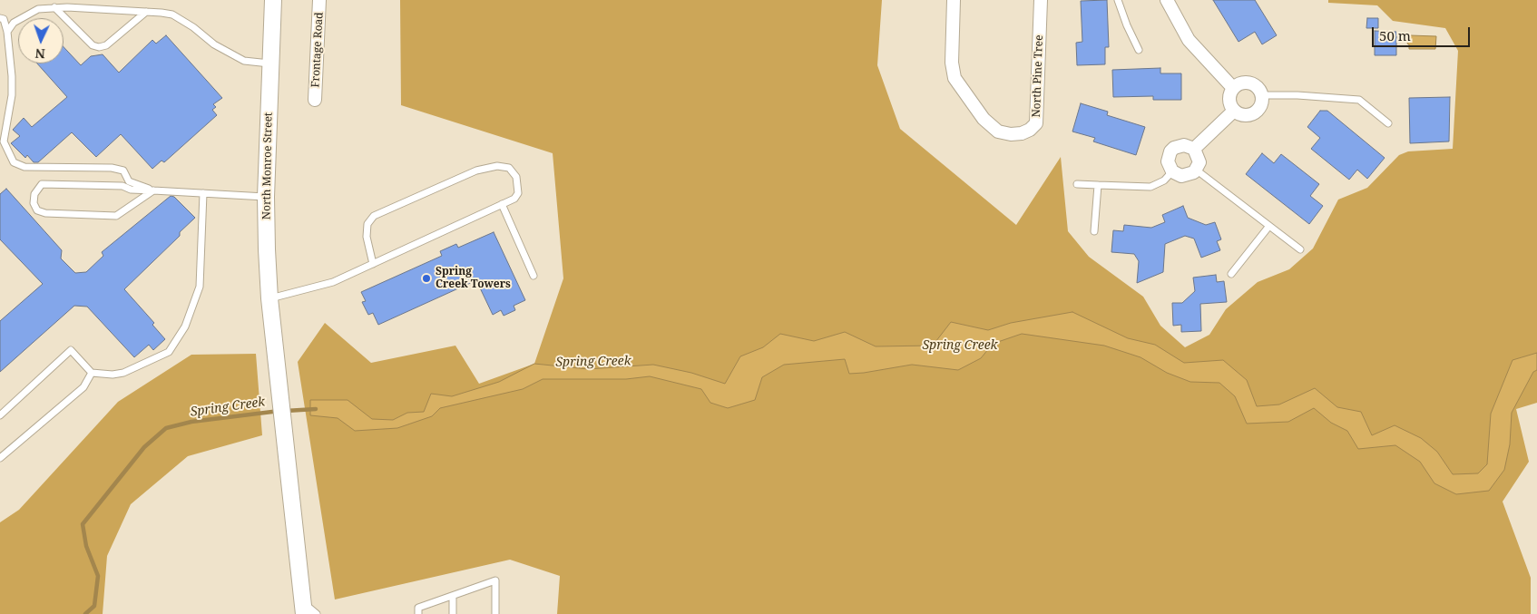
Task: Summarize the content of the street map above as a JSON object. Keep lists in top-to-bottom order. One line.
{"streets":{"street":["Frontage Road","North Pine Tree","North Monroe Street"]},"water":["Spring Creek"],"places":["Spring Creek Towers"],"scale_bar":"50 m","north":"bottom"}
